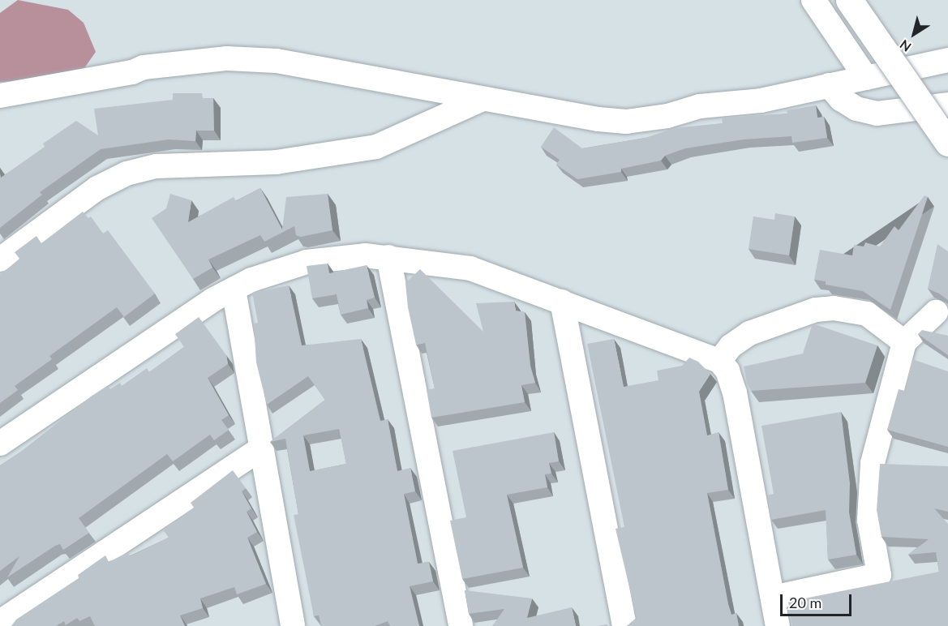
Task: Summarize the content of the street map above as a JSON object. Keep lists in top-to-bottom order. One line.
{"scale_bar":"20 m","north":"bottom left"}
